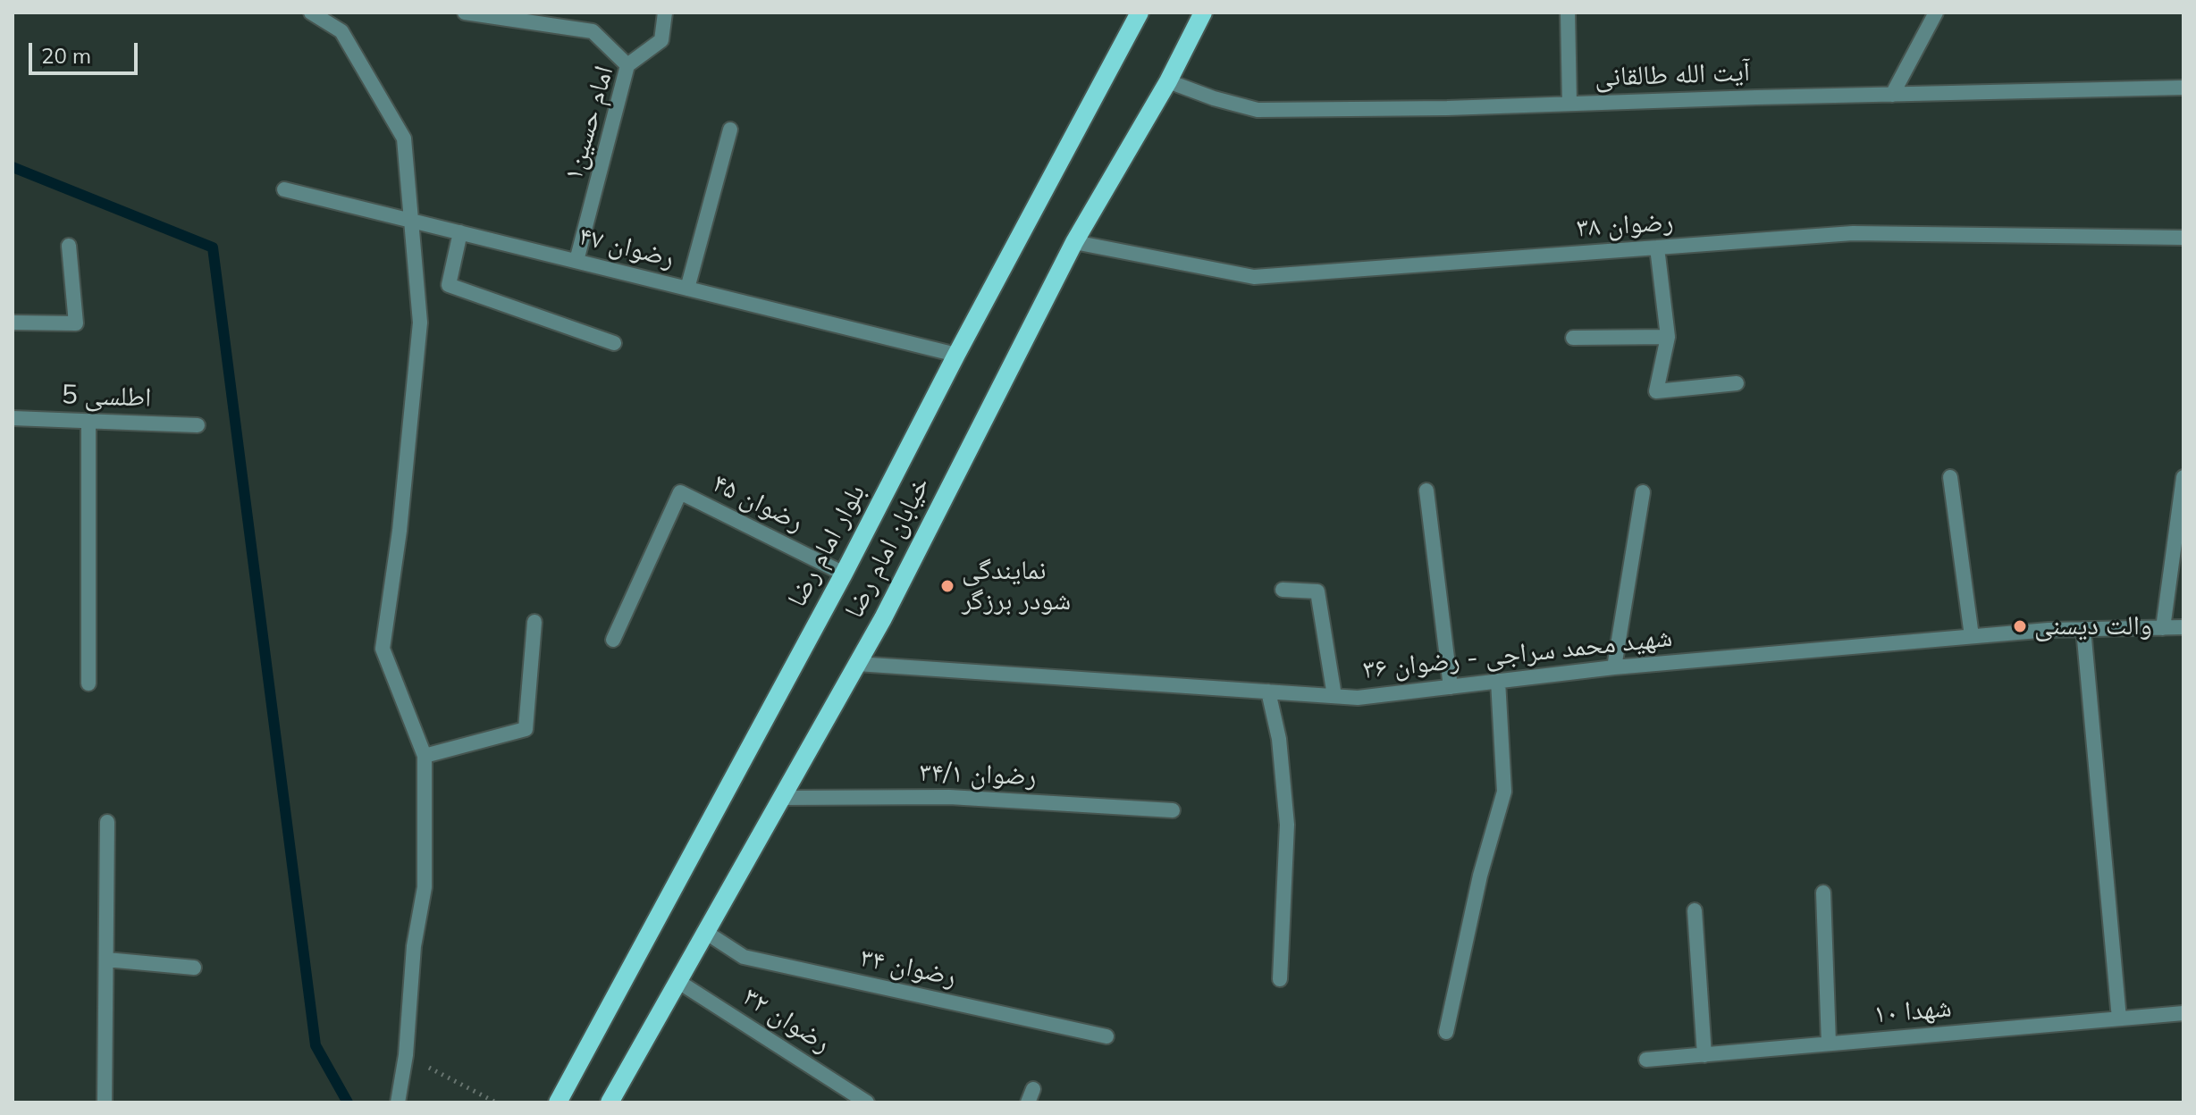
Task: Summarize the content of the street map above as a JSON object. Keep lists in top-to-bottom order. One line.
{"streets":{"main road":["بلوار امام رضا","خیابان امام رضا"],"street":["آیت الله طالقانی","امام حسین۱","رضوان ۳۸","رضوان ۴۷","اطلسی 5","رضوان ۴۵","شهید محمد سراجی - رضوان ۳۶","رضوان ۳۴/۱","رضوان ۳۴","شهدا ۱۰","رضوان ۳۲"]},"crossings":[["آیت الله طالقانی","خیابان امام رضا"],["امام حسین۱","رضوان ۴۷"],["رضوان ۳۸","خیابان امام رضا"],["رضوان ۴۷","بلوار امام رضا"],["رضوان ۴۵","بلوار امام رضا"],["خیابان امام رضا","شهید محمد سراجی - رضوان ۳۶"],["خیابان امام رضا","رضوان ۳۴/۱"],["خیابان امام رضا","رضوان ۳۴"],["خیابان امام رضا","رضوان ۳۲"]],"places":["نمایندگی شودر برزگر","والت دیسنی"],"scale_bar":"20 m"}
